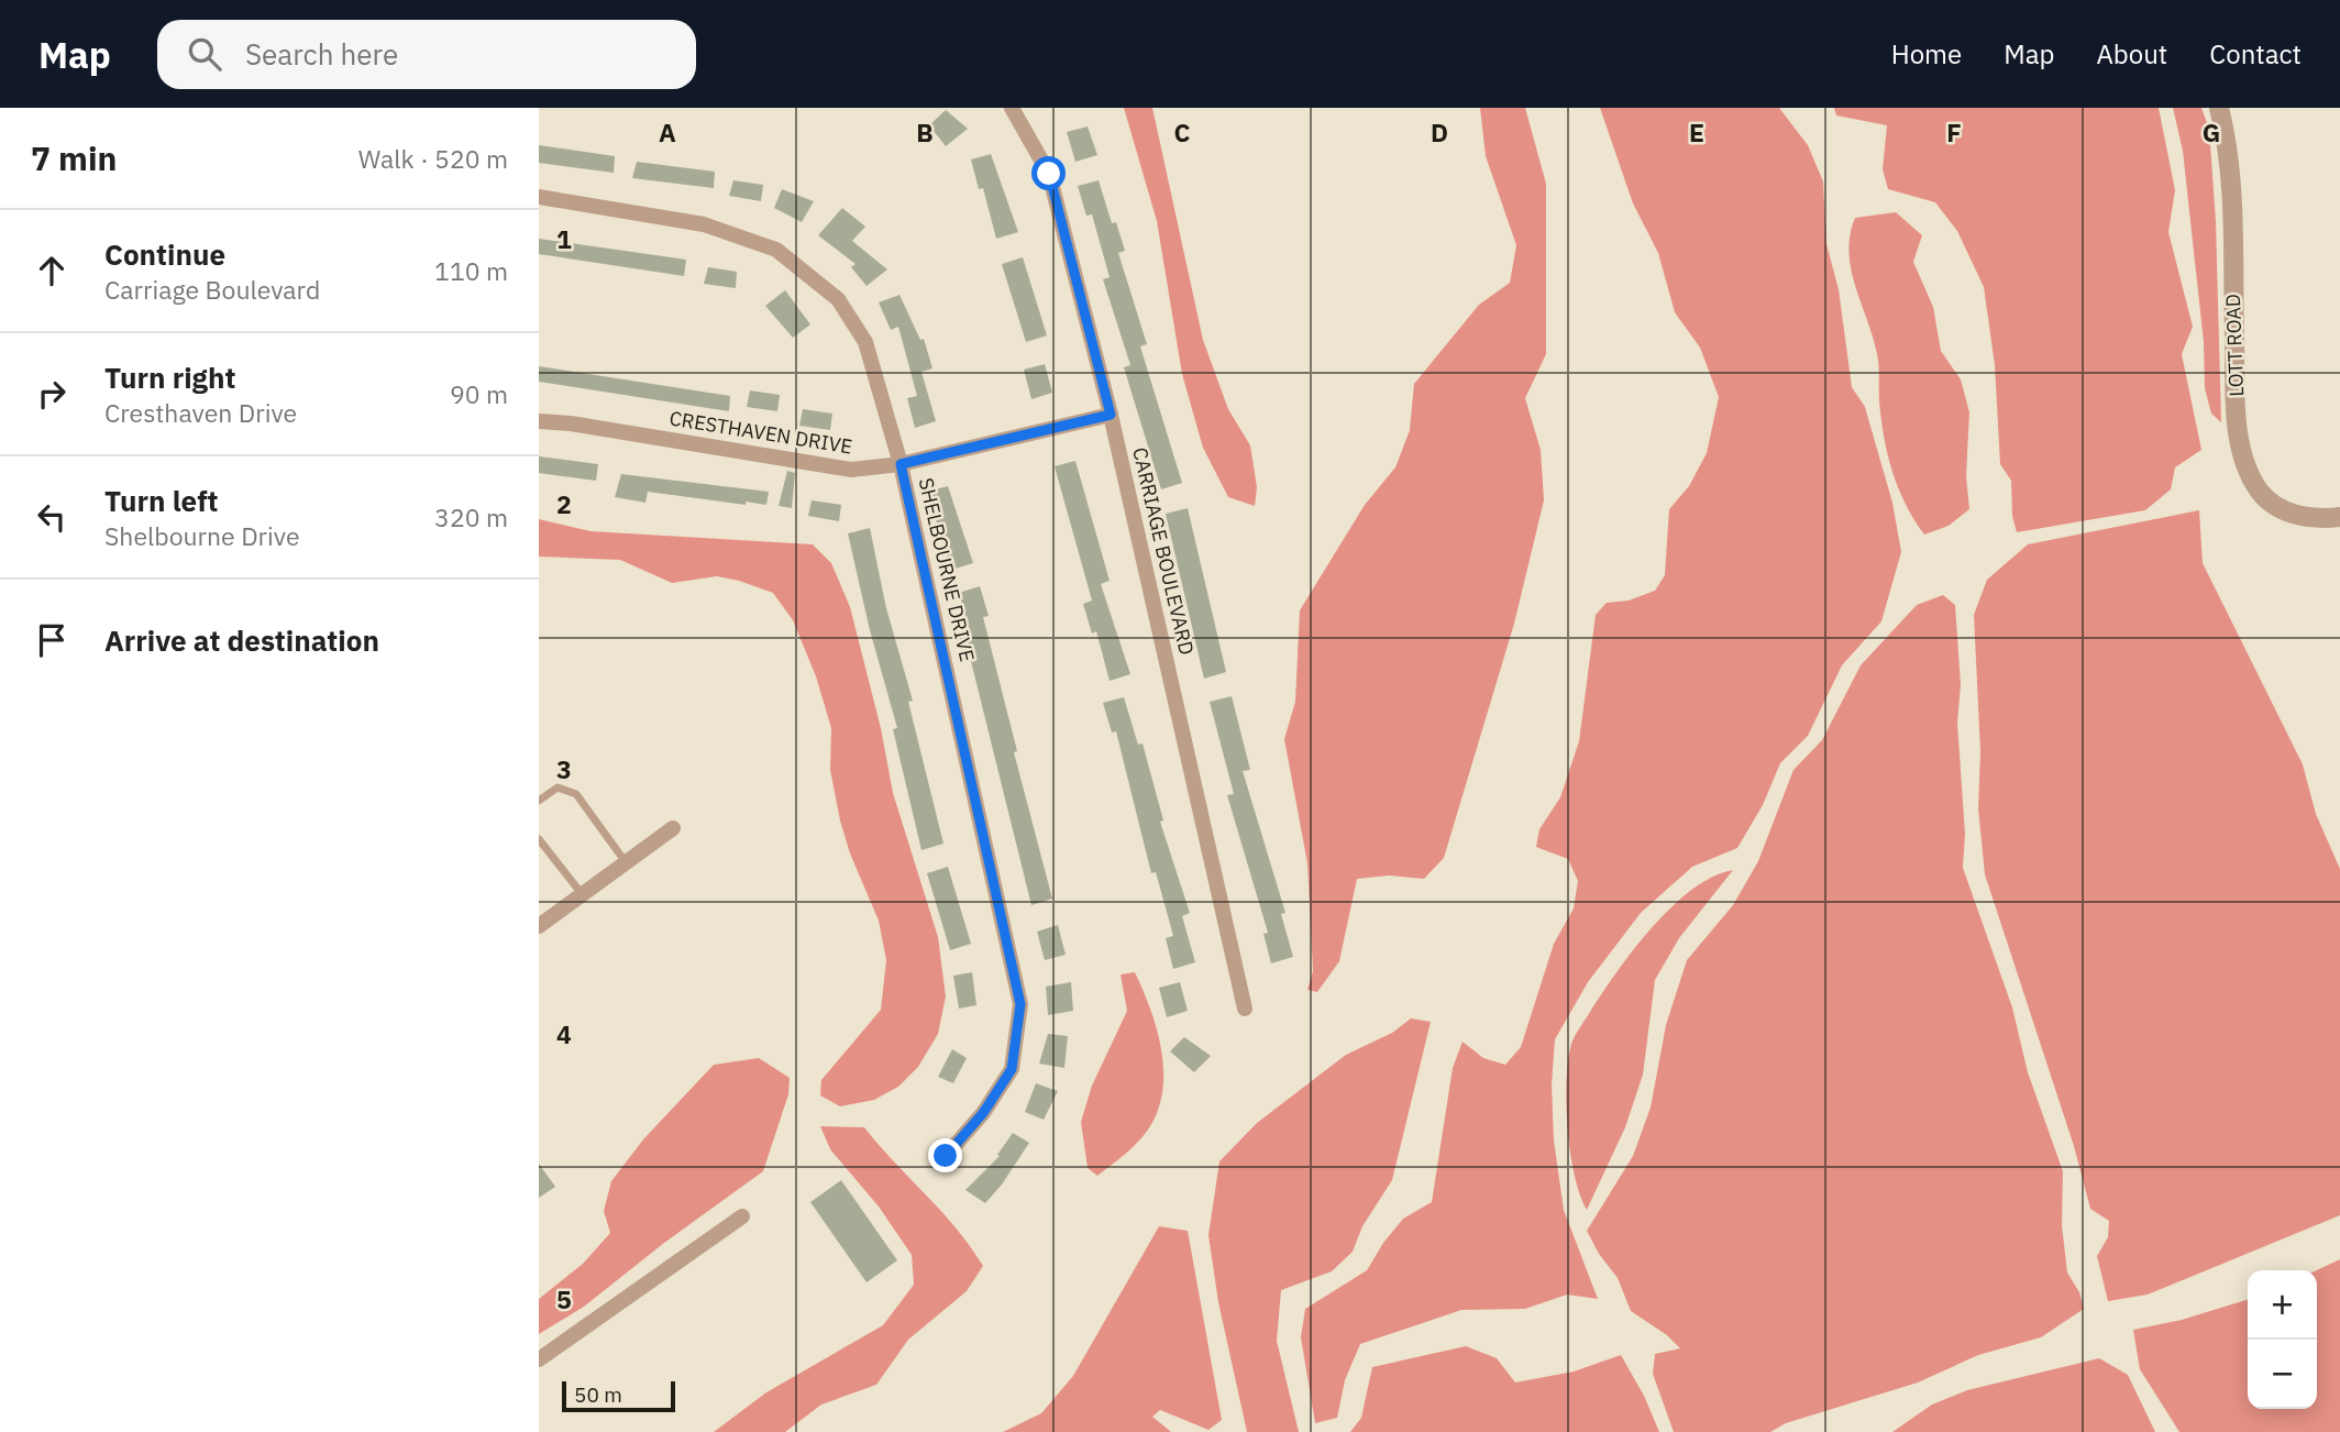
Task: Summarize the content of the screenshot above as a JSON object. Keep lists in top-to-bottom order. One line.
{"streets":{"street":["LOTT ROAD","CRESTHAVEN DRIVE","CARRIAGE BOULEVARD","SHELBOURNE DRIVE"]},"crossings":[["CRESTHAVEN DRIVE","CARRIAGE BOULEVARD"],["CRESTHAVEN DRIVE","SHELBOURNE DRIVE"]],"scale_bar":"50 m","page":{"header":"Map","search":"Search here","nav":["Home","Map","About","Contact"],"heading":["7 min","Walk · 520 m"],"list":[["Continue","Carriage Boulevard","110 m"],["Turn right","Cresthaven Drive","90 m"],["Turn left","Shelbourne Drive","320 m"],"Arrive at destination"],"map_buttons":["+","−"],"scale":"50 m"},"grid":{"columns":["A","B","C","D","E","F","G"],"rows":["1","2","3","4","5"]}}
